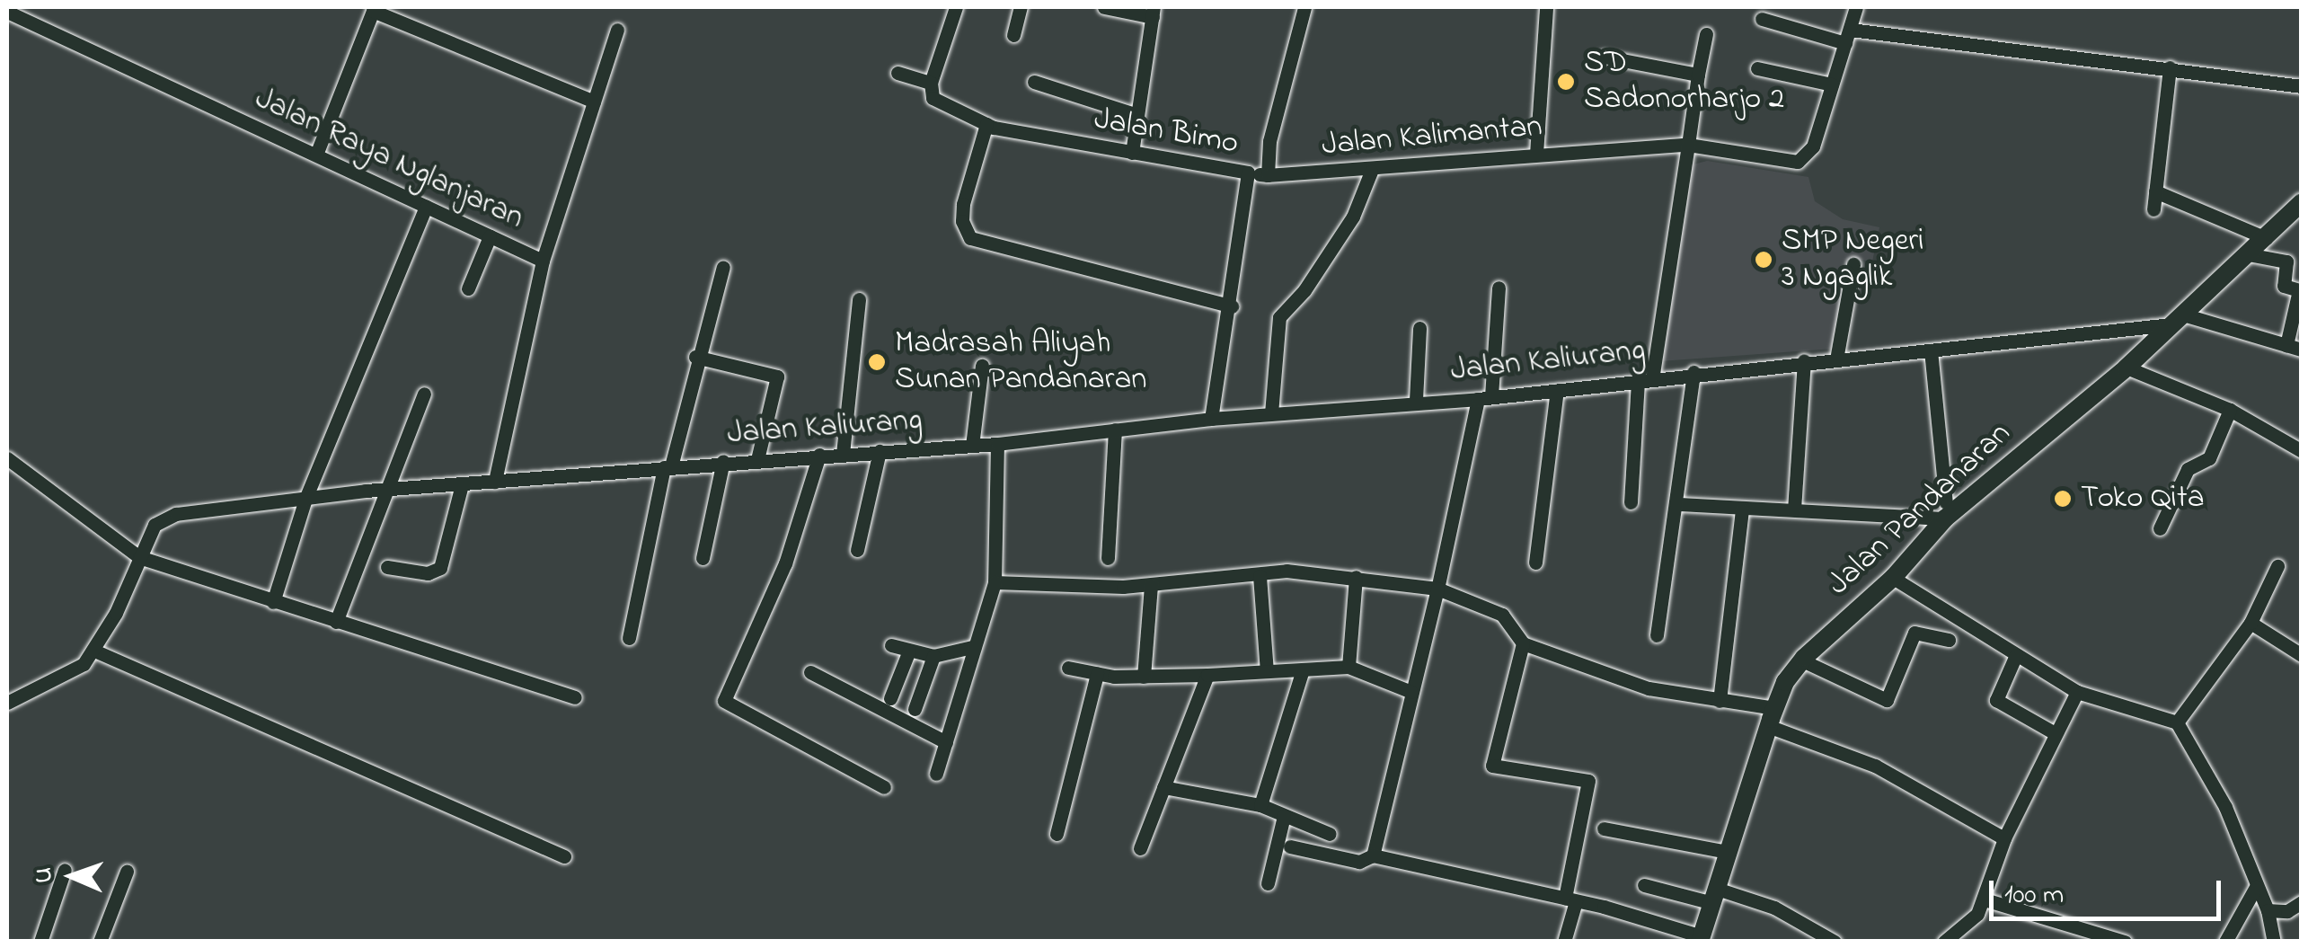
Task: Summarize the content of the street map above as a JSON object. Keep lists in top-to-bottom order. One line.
{"streets":{"main road":["Jalan Pandanaran"],"street":["Jalan Bimo","Jalan Kalimantan","Jalan Raya Nglanjaran","Jalan Kaliurang"]},"crossings":[["Jalan Bimo","Jalan Kalimantan"],["Jalan Bimo","Jalan Kaliurang"],["Jalan Raya Nglanjaran","Jalan Kaliurang"],["Jalan Kaliurang","Jalan Pandanaran"]],"places":["SD Sadonorharjo 2","SMP Negeri 3 Ngaglik","Madrasah Aliyah Sunan Pandanaran","Toko Qita"],"scale_bar":"100 m","north":"left"}
